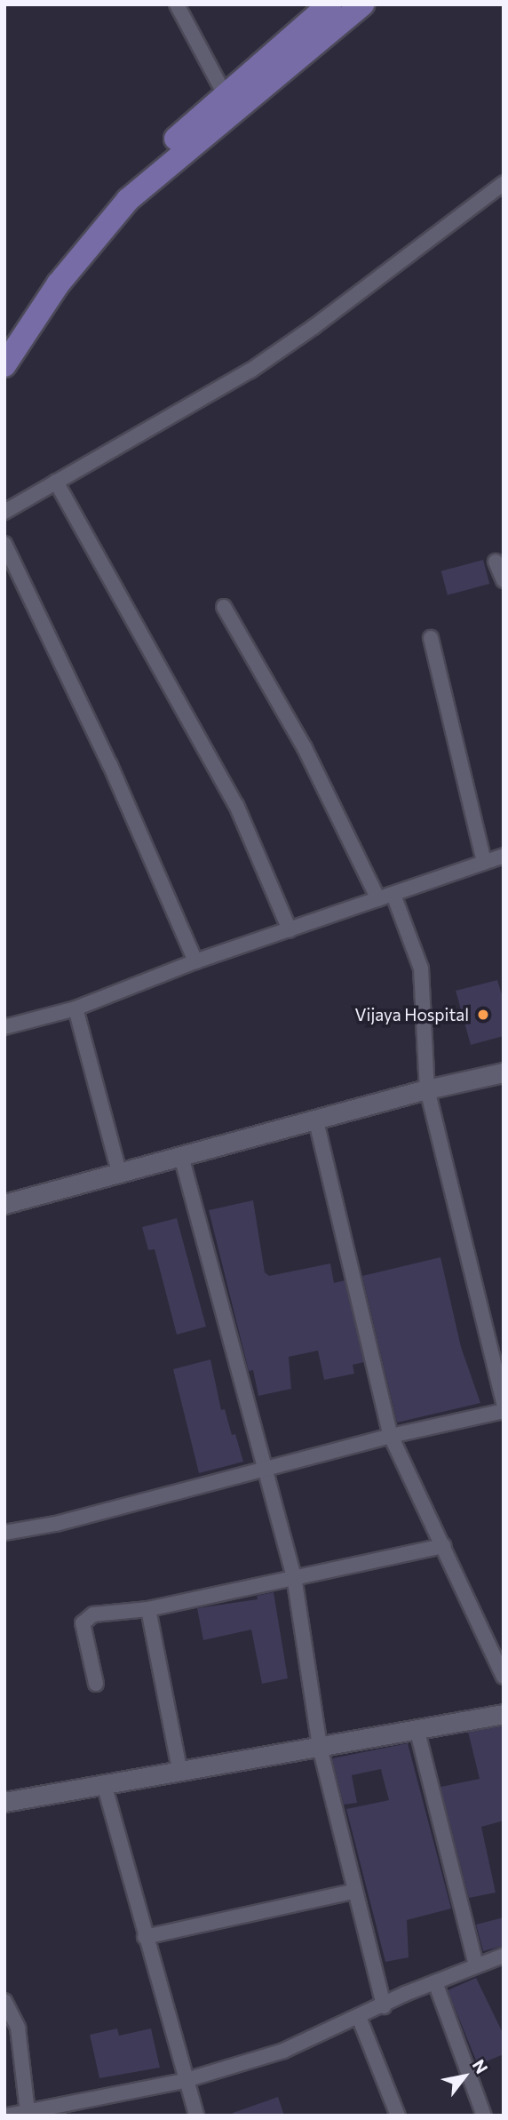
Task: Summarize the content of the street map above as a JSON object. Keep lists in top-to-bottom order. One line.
{"places":["Vijaya Hospital"],"north":"top right"}
